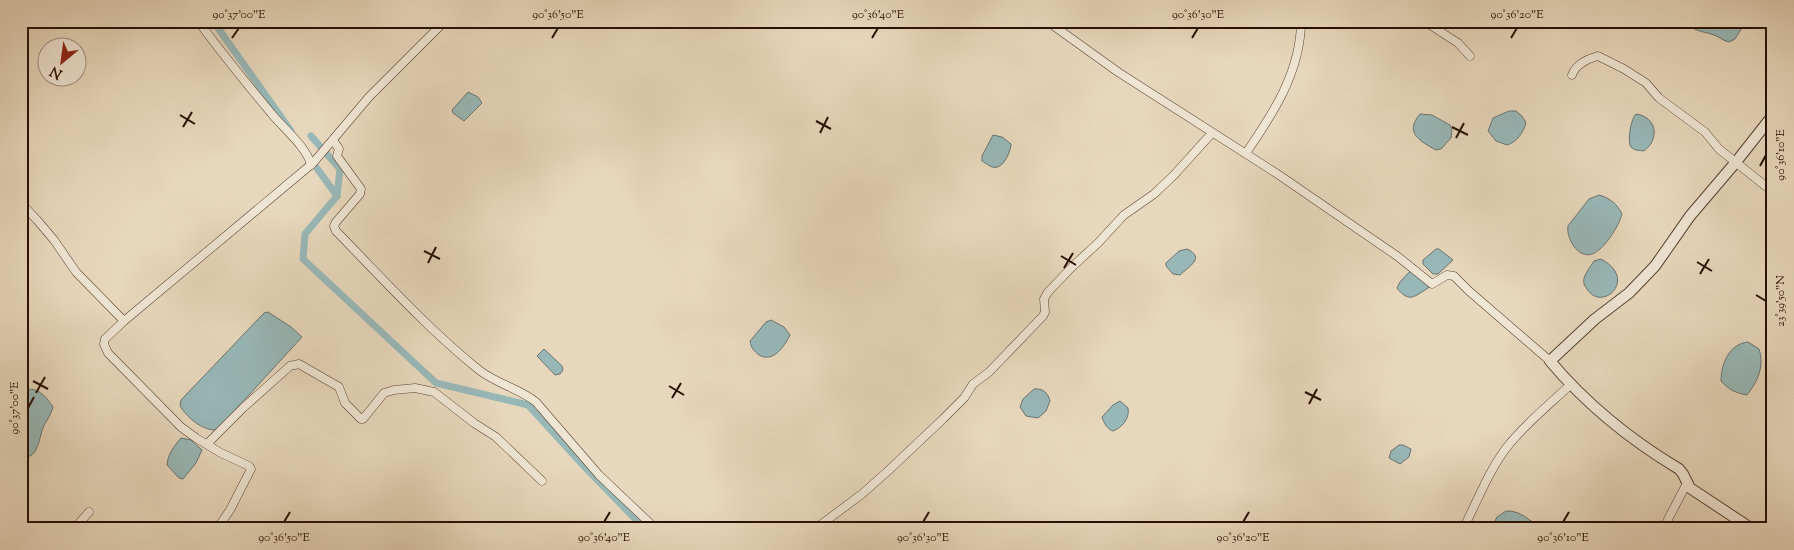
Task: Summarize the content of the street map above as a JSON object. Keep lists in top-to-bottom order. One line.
{"north":"bottom left","coordinates":["90°37'00\"E","90°36'50\"E","90°36'40\"E","90°36'30\"E","90°36'20\"E","90°36'10\"E","23°39'50\"N"]}
